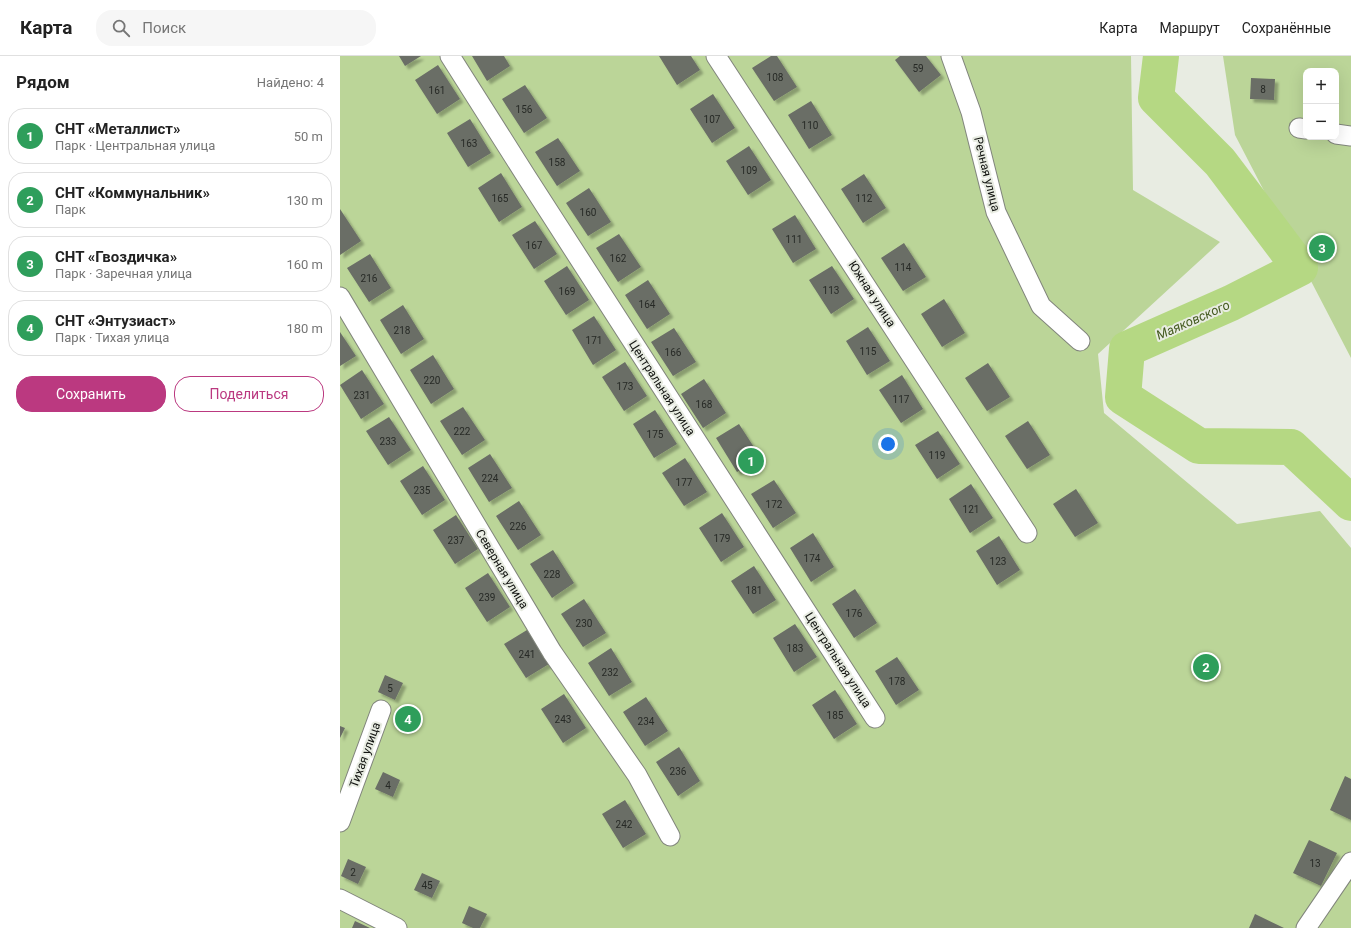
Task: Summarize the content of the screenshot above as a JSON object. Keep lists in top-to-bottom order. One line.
{"streets":{"street":["Речная улица","Южная улица","Центральная улица","Северная улица","Тихая улица"]},"water":["Маяковского"],"house_numbers":["59","108","8","161","156","107","110","163","158","109","165","112","160","111","167","162","114","216","113","169","164","218","171","115","166","220","173","231","117","168","222","175","233","119","224","177","235","172","121","226","179","237","174","123","228","181","239","176","230","183","241","232","178","5","185","243","234","236","4","242","13","2","45"],"page":{"header":"Карта","search":"Поиск","nav":["Карта","Маршрут","Сохранённые"],"heading":["Рядом","Найдено: 4"],"map_buttons":["+","−"],"list":[{"mark":"1","name":"СНТ «Металлист»","note":"Парк · Центральная улица","value":"50 m"},{"mark":"2","name":"СНТ «Коммунальник»","note":"Парк","value":"130 m"},{"mark":"3","name":"СНТ «Гвоздичка»","note":"Парк · Заречная улица","value":"160 m"},{"mark":"4","name":"СНТ «Энтузиаст»","note":"Парк · Тихая улица","value":"180 m"}],"pins":["3","1","2","4"],"buttons":["Сохранить","Поделиться"]}}
